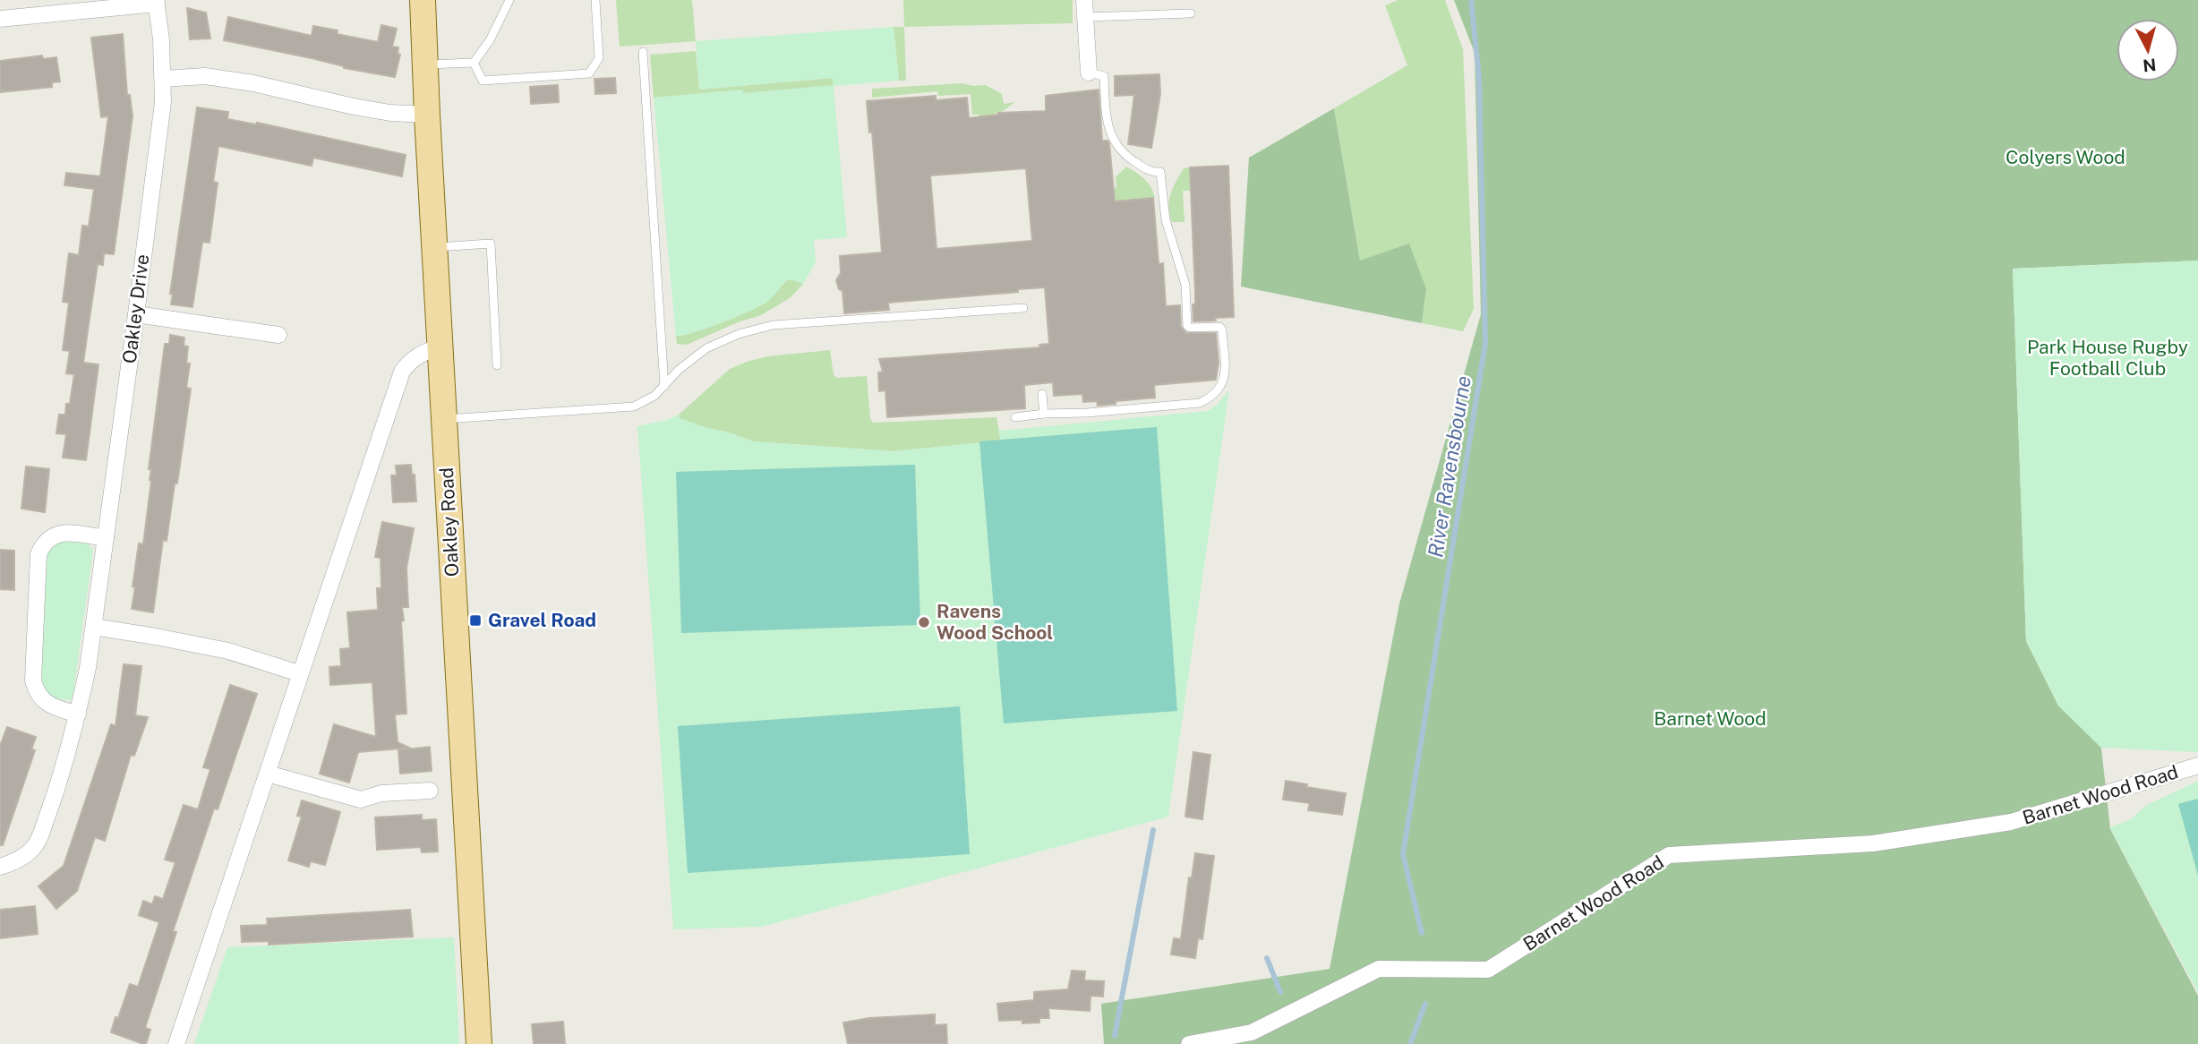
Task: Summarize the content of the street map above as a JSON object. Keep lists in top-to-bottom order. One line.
{"streets":{"main road":["Oakley Road"],"street":["Oakley Drive","Barnet Wood Road"]},"water":["River Ravensbourne"],"parks":["Colyers Wood","Park House Rugby Football Club","Barnet Wood"],"places":{"transit":["Gravel Road"],"other":["Ravens Wood School"]},"north":"bottom"}
